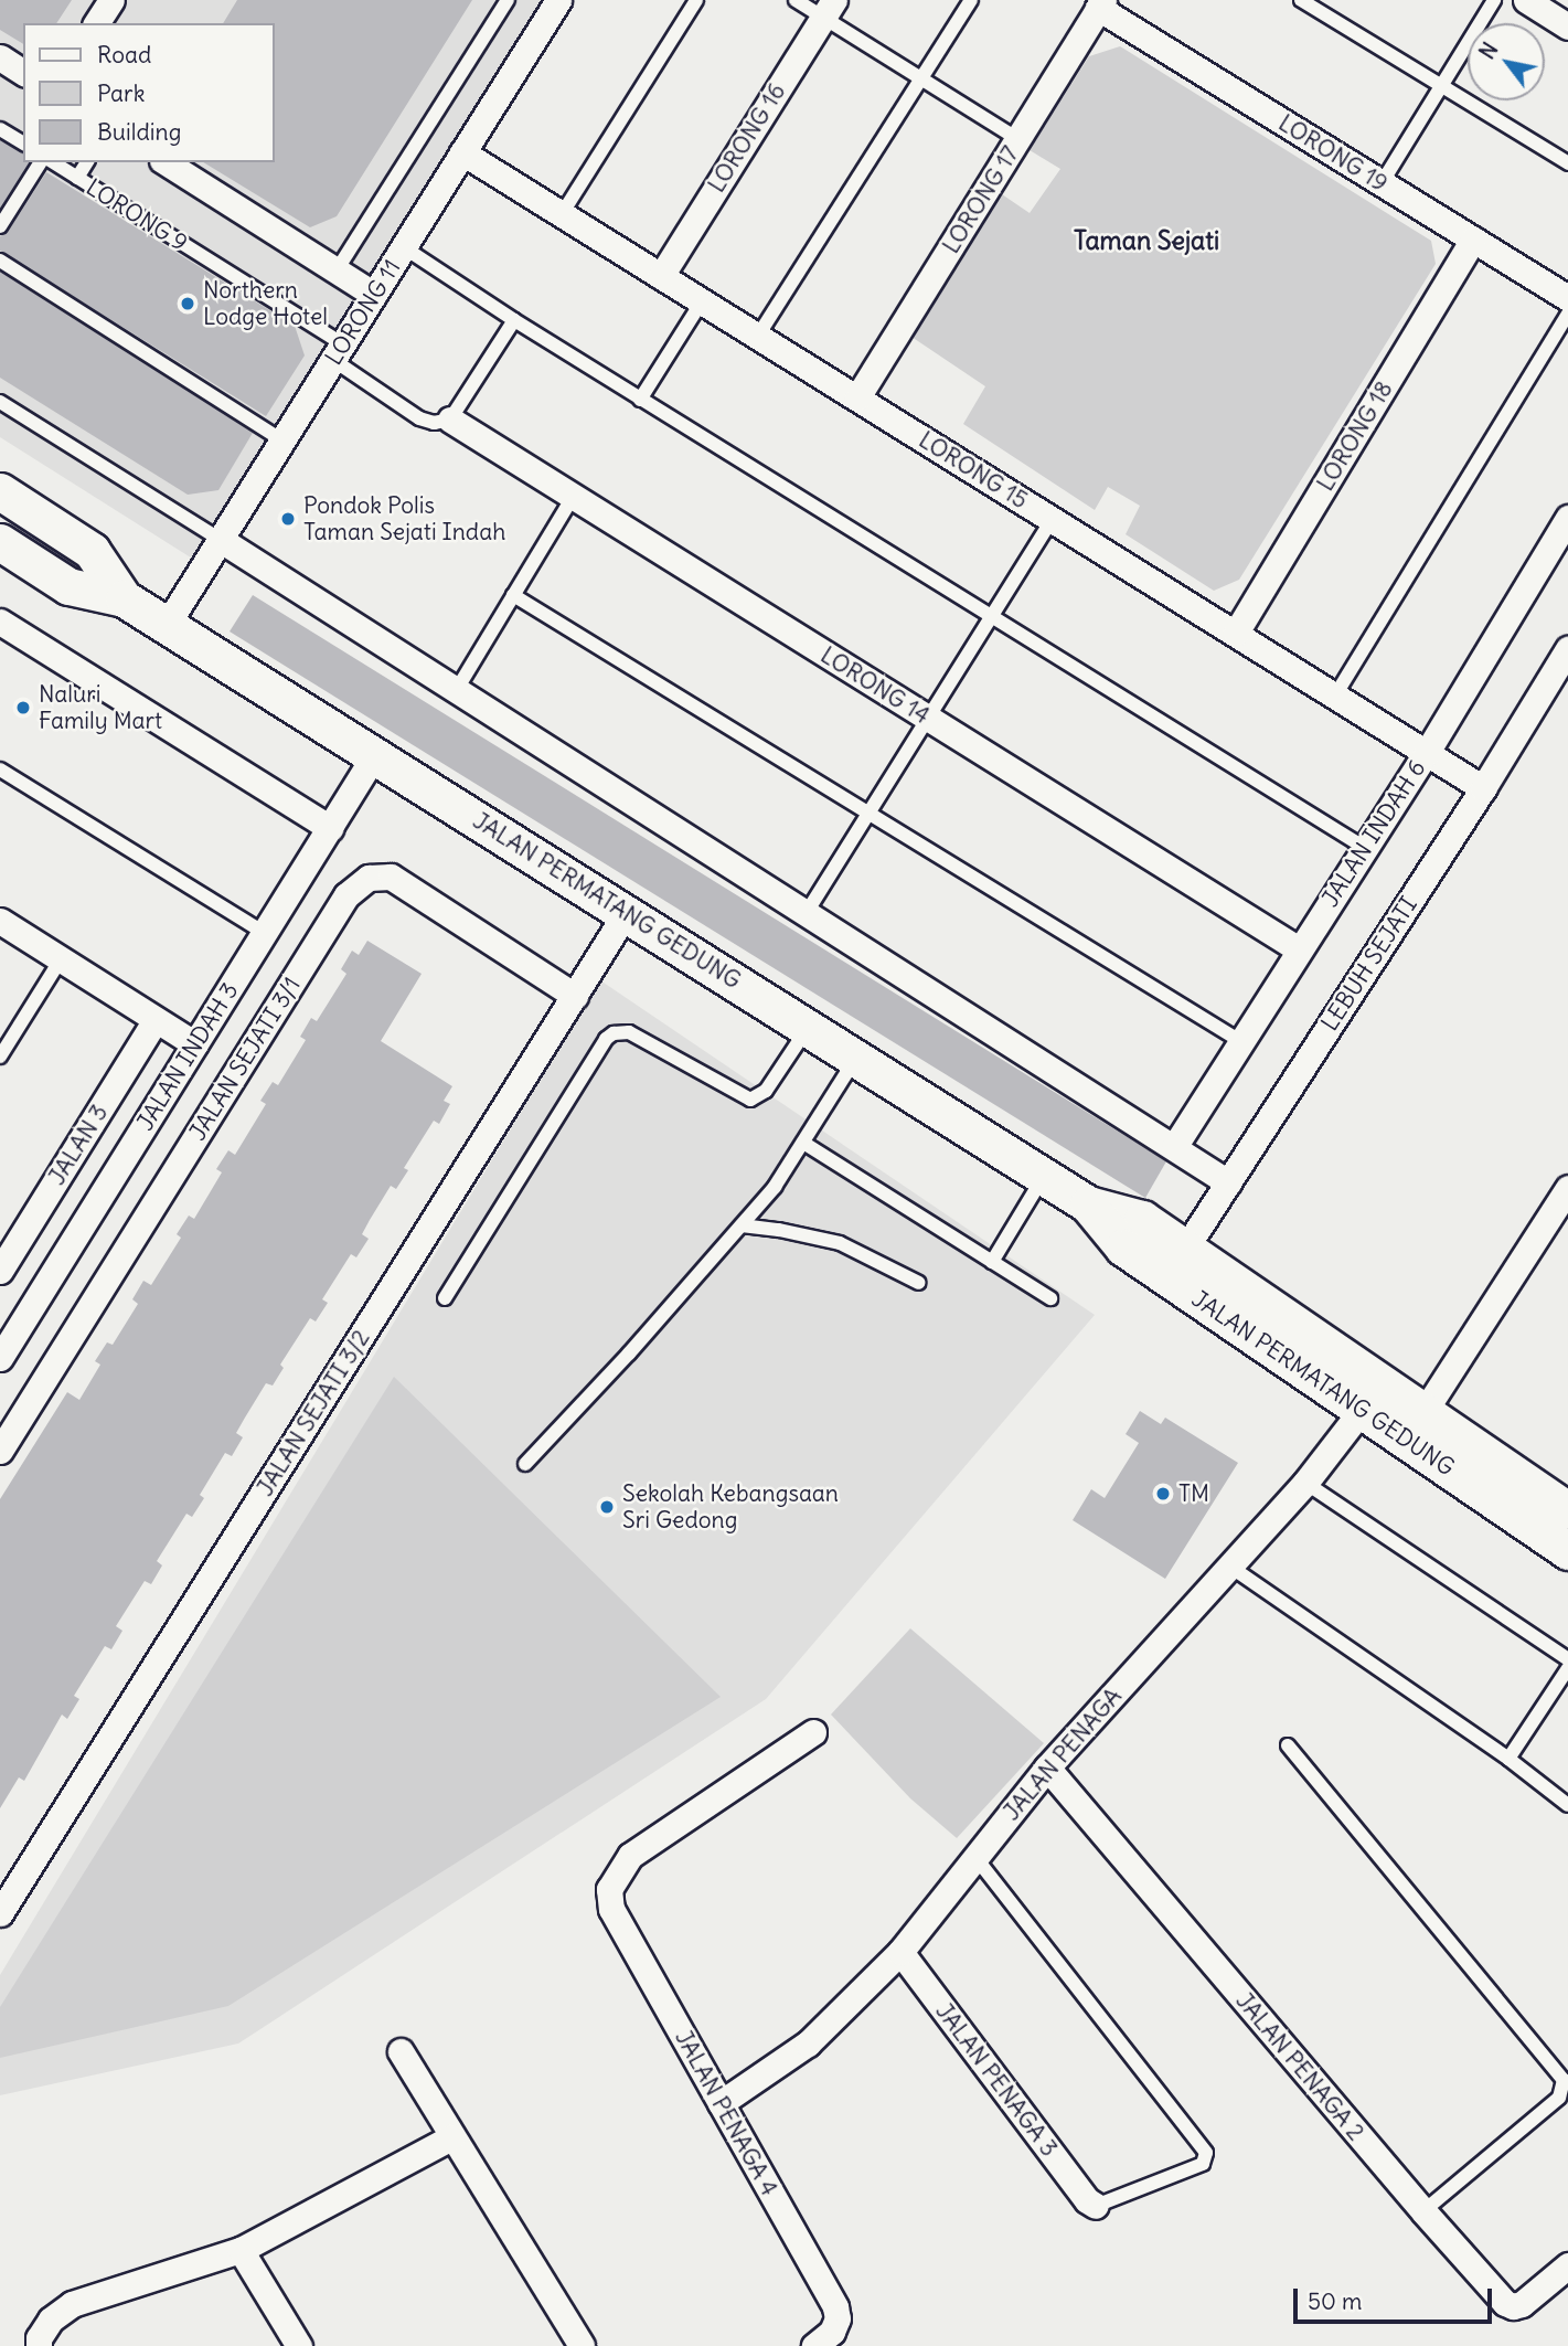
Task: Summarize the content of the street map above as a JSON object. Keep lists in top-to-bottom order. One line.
{"streets":{"main road":["JALAN PERMATANG GEDUNG"],"street":["LORONG 16","LORONG 19","LORONG 17","LORONG 11","LORONG 18","LORONG 15","LORONG 14","JALAN INDAH 6","LEBUH SEJATI","JALAN INDAH 3","JALAN SEJATI 3/1","JALAN 3","JALAN SEJATI 3/2","JALAN PENAGA","JALAN PENAGA 2","JALAN PENAGA 3","JALAN PENAGA 4"],"lane":["LORONG 9"]},"crossings":[["LORONG 16","LORONG 15"],["LORONG 19","LORONG 17"],["LORONG 19","LORONG 18"],["LORONG 17","LORONG 15"],["LORONG 9","LORONG 11"],["LORONG 9","LORONG 14"],["LORONG 11","LORONG 15"],["LORONG 11","JALAN PERMATANG GEDUNG"],["LORONG 18","LORONG 15"],["LORONG 15","JALAN INDAH 6"],["LORONG 15","LEBUH SEJATI"],["LORONG 14","JALAN INDAH 6"],["JALAN PERMATANG GEDUNG","LEBUH SEJATI"],["JALAN PERMATANG GEDUNG","JALAN INDAH 3"],["JALAN PERMATANG GEDUNG","JALAN SEJATI 3/2"],["JALAN PERMATANG GEDUNG","JALAN PENAGA"],["JALAN SEJATI 3/1","JALAN SEJATI 3/2"],["JALAN PENAGA","JALAN PENAGA 2"],["JALAN PENAGA","JALAN PENAGA 3"],["JALAN PENAGA","JALAN PENAGA 4"]],"districts":["Taman Sejati"],"places":["Northern Lodge Hotel","Pondok Polis Taman Sejati Indah","Naluri Family Mart","TM","Sekolah Kebangsaan Sri Gedong"],"legend":["Road","Park","Building"],"scale_bar":"50 m","north":"top left"}
